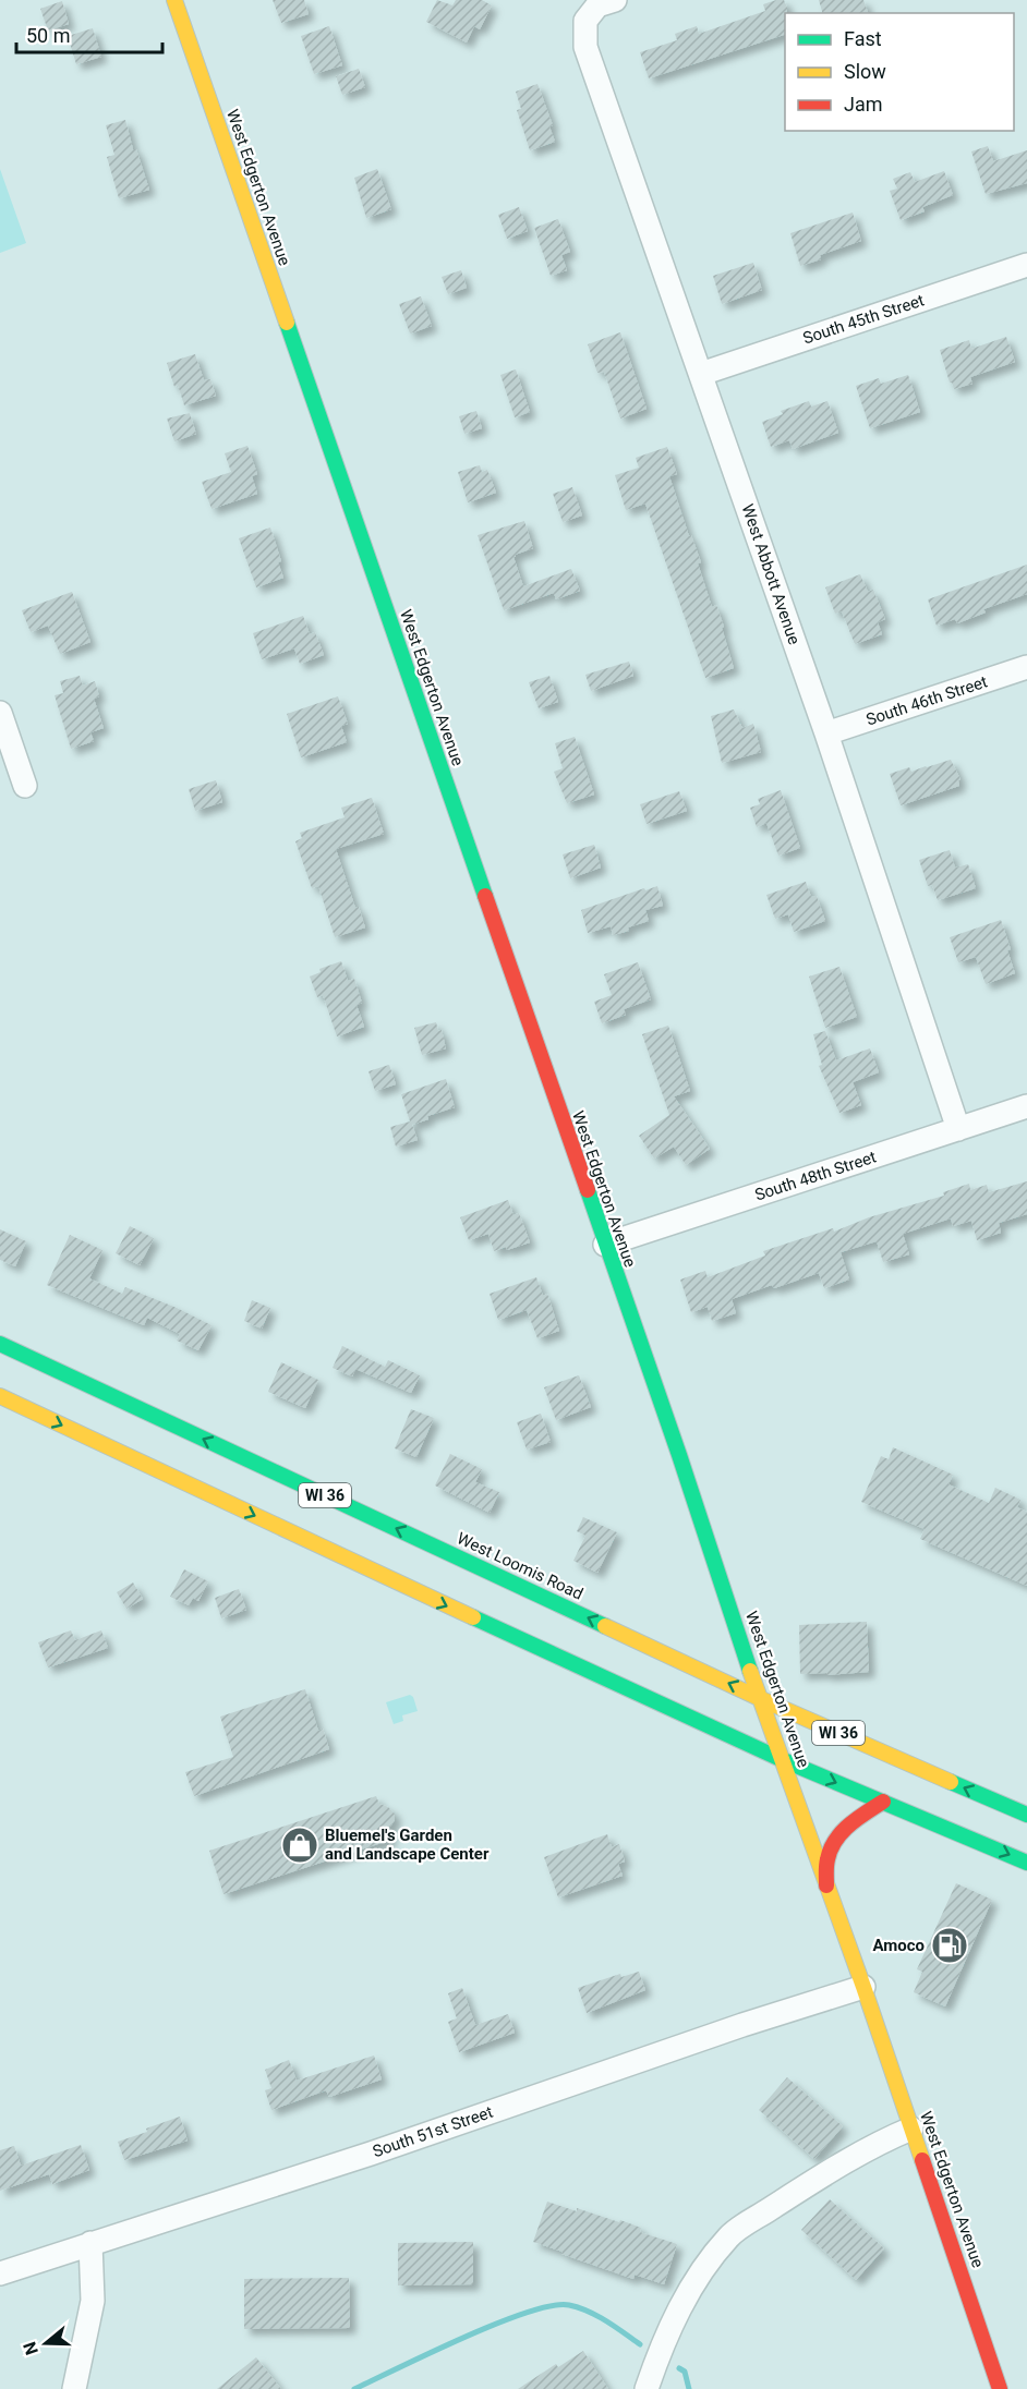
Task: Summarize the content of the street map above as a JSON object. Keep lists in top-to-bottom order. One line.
{"streets":{"street":["West Edgerton Avenue","South 45th Street","West Abbott Avenue","South 46th Street","South 48th Street","WI 36","West Loomis Road","South 51st Street"]},"crossings":[["West Edgerton Avenue","South 48th Street"],["West Edgerton Avenue","West Loomis Road"],["West Edgerton Avenue","South 51st Street"],["South 45th Street","West Abbott Avenue"],["West Abbott Avenue","South 46th Street"],["West Abbott Avenue","South 48th Street"]],"places":{"shop":["Bluemel's Garden and Landscape Center"],"fuel station":["Amoco"]},"legend":["Fast","Slow","Jam"],"scale_bar":"50 m","north":"left"}
